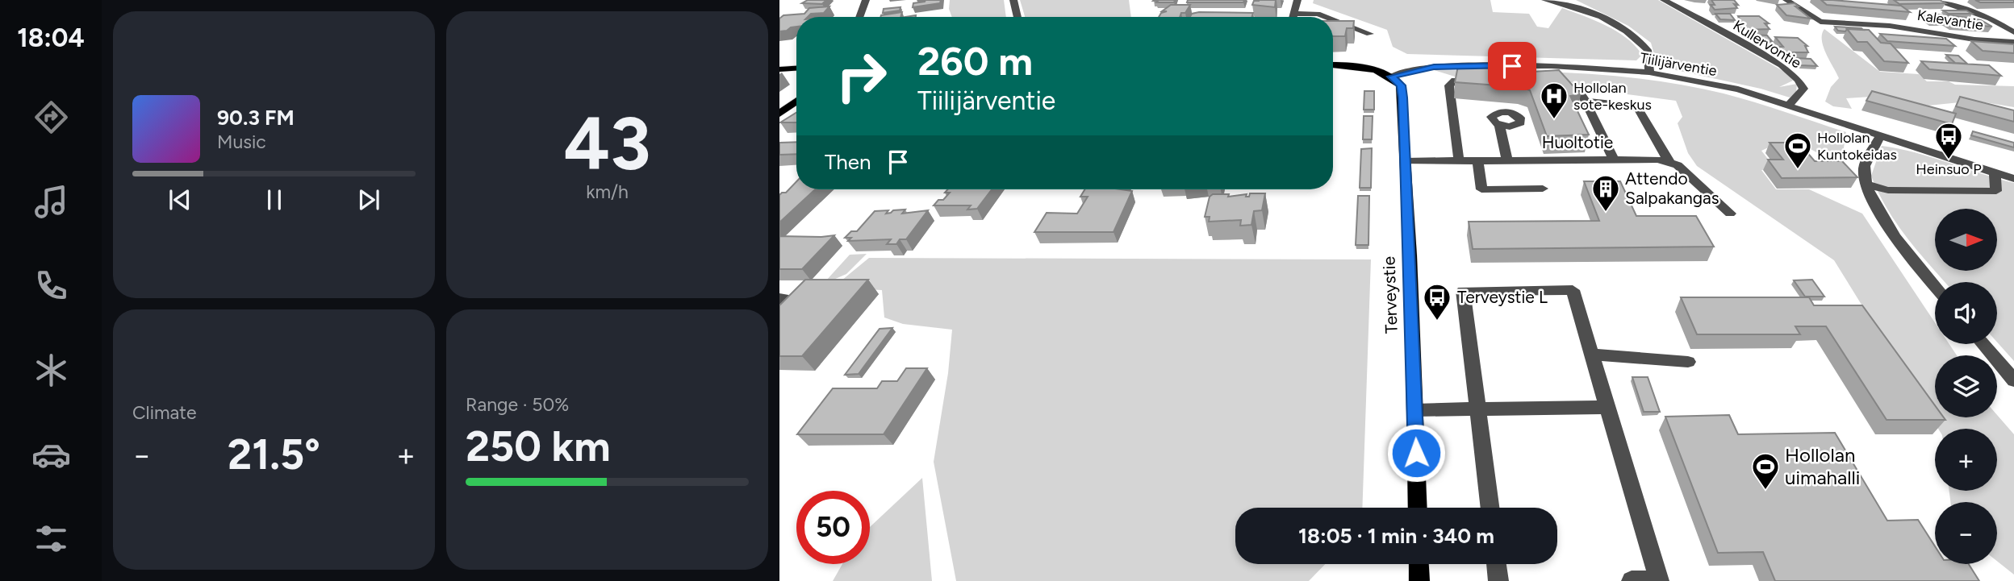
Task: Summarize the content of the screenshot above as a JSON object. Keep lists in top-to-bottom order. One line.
{"streets":{"main road":["Terveystie"],"street":["Kalevantie","Kullervontie","Tiilijärventie","Huoltotie"]},"crossings":[["Kullervontie","Tiilijärventie"],["Tiilijärventie","Terveystie"],["Huoltotie","Terveystie"]],"places":{"hospital":["Hollolan sote-keskus"],"bus stop":["Heinsuo P","Terveystie L"],"sports":["Hollolan Kuntokeidas","Hollolan uimahalli"],"building":["Attendo Salpakangas"]},"north":"right","page":{"tabs":"18:04","tile":[["43","km/h"],"Climate",["Range · 50%","250 km"]],"turn":["260 m","Tiilijärventie"],"song":["90.3 FM","Music"],"then":"Then","map_buttons":["+","−"],"heat":["−","21.5°","+"],"limit":"50","trip":"18:05 · 1 min · 340 m"}}
